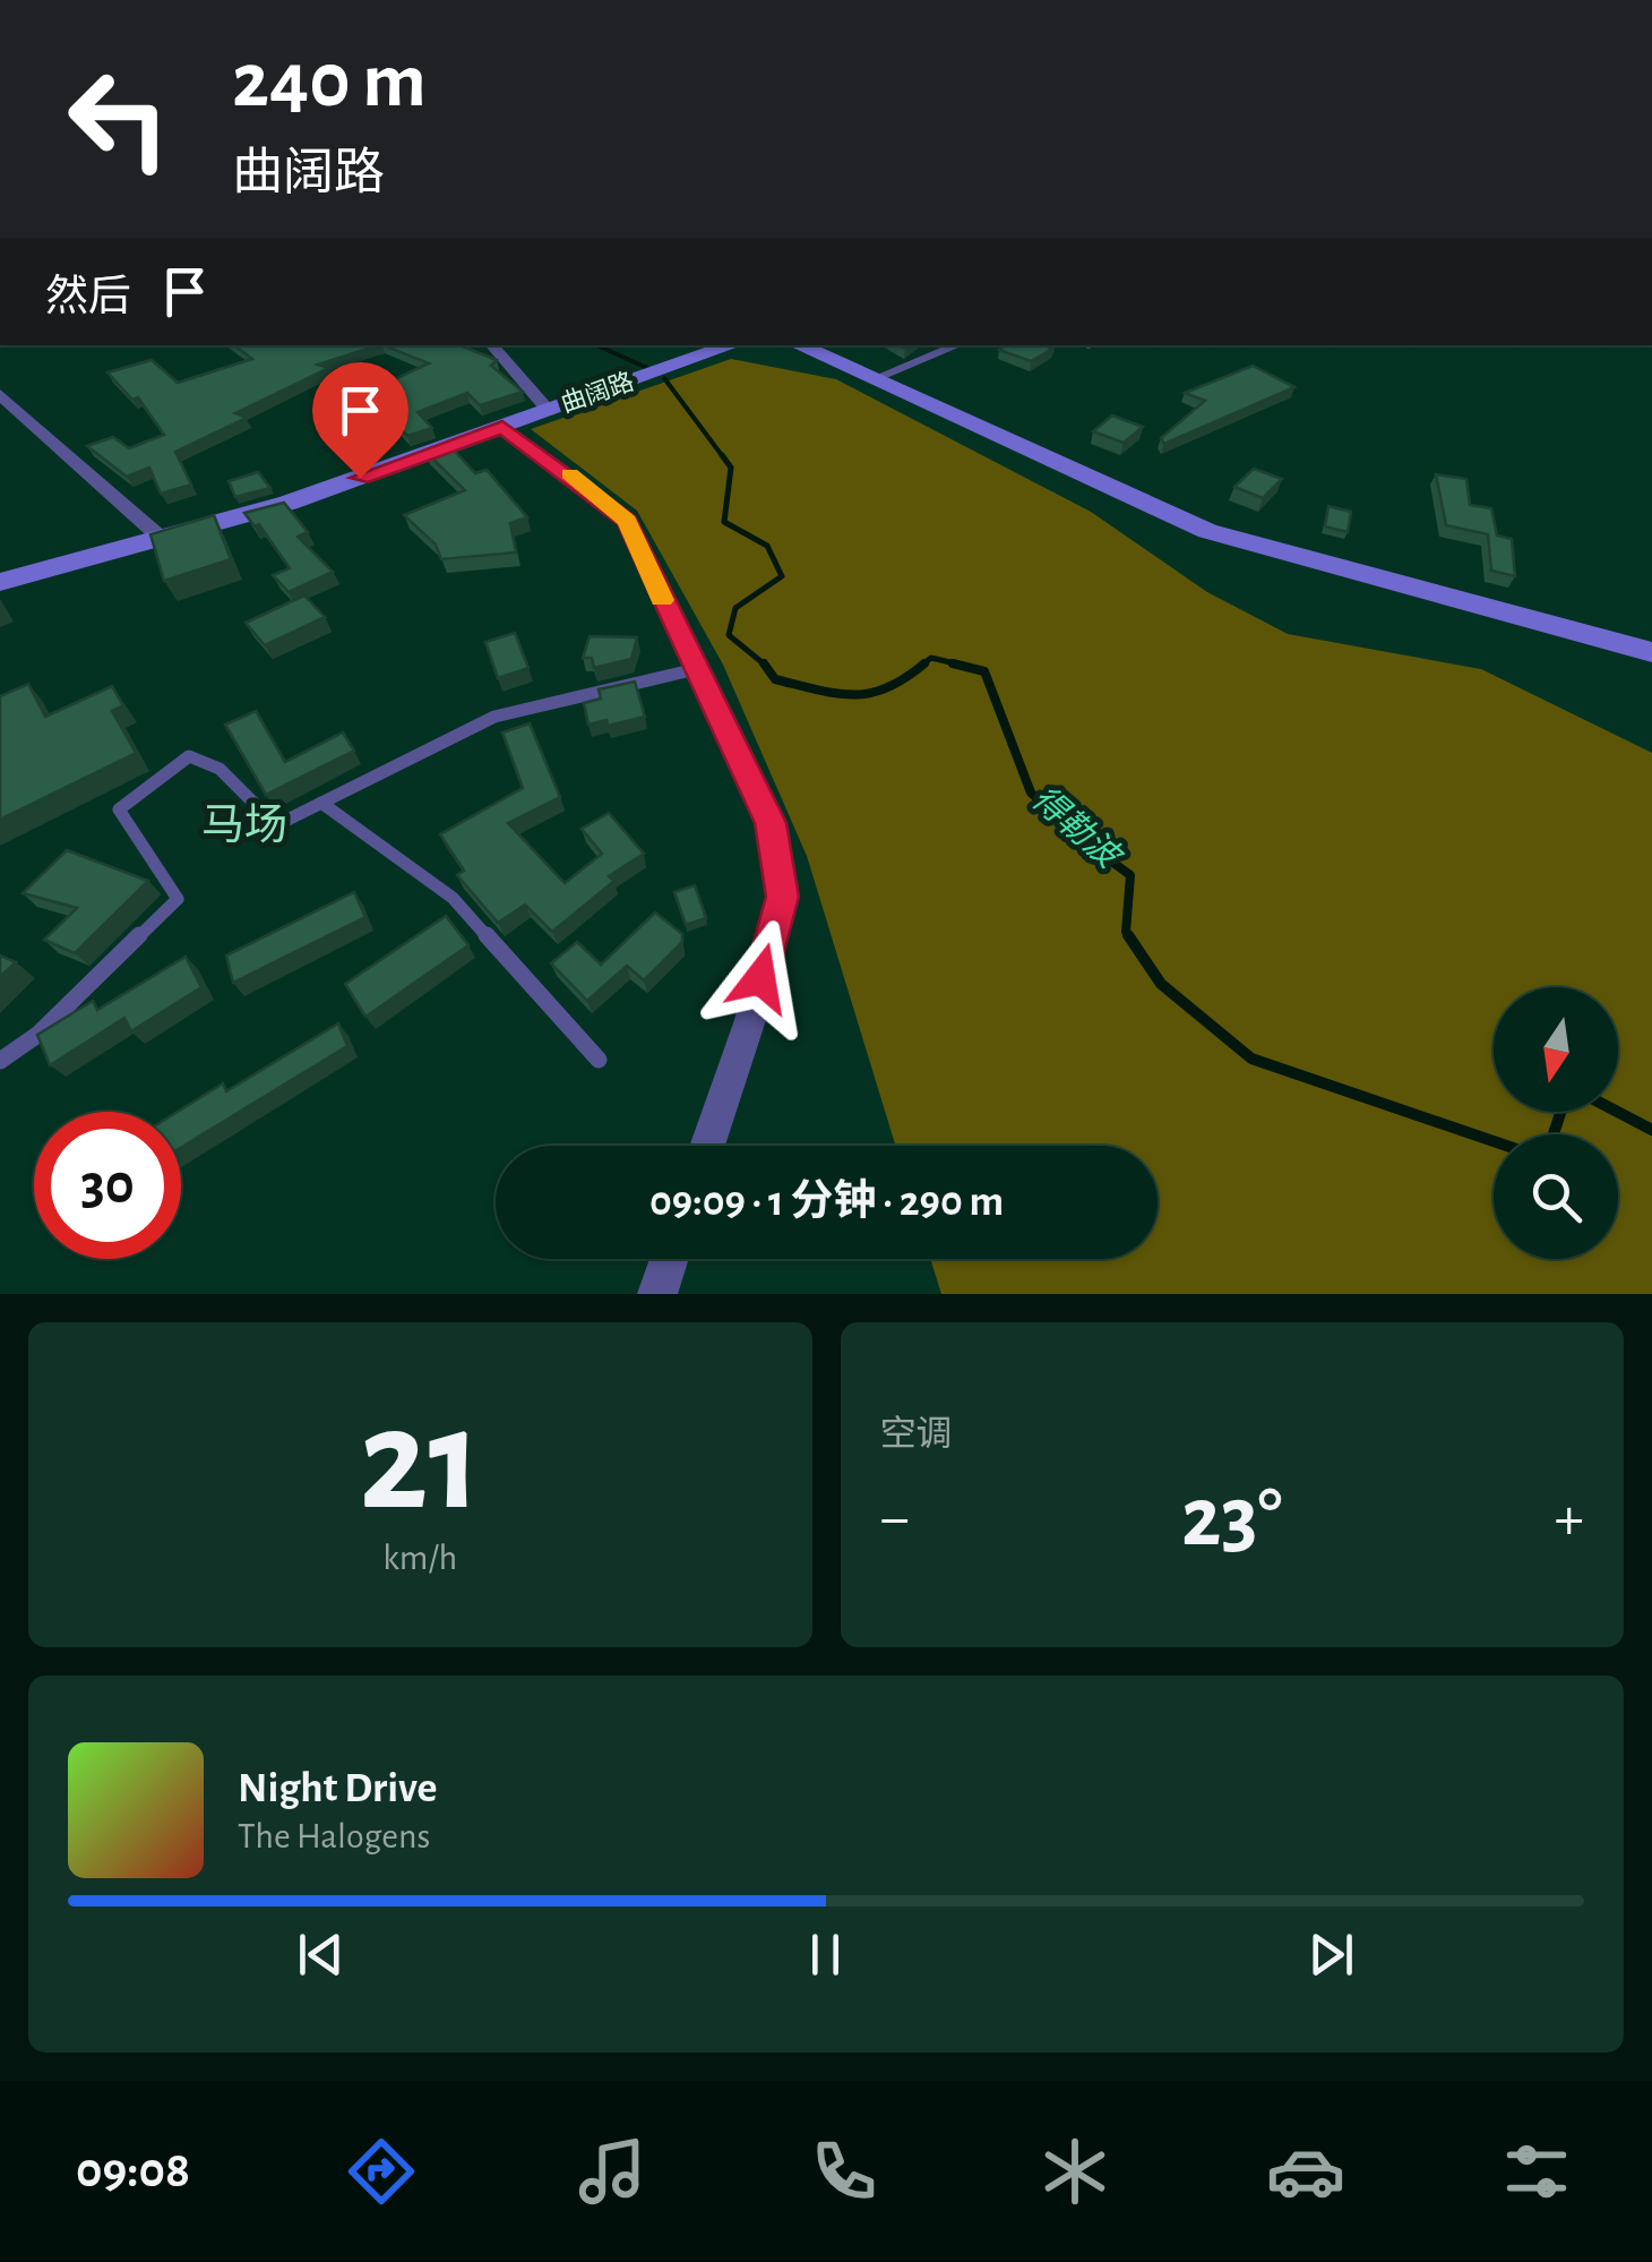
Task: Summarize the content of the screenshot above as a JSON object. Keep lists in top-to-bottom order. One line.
{"streets":{"street":["曲阔路"]},"districts":["马场"],"water":["得勒波"],"north":"bottom","page":{"turn":["240 m","曲阔路"],"then":"然后","limit":"30","trip":"09:09 · 1 分钟 · 290 m","tile":[["21","km/h"],"空调"],"heat":["−","23°","+"],"song":["Night Drive","The Halogens"],"tabs":"09:08"}}
